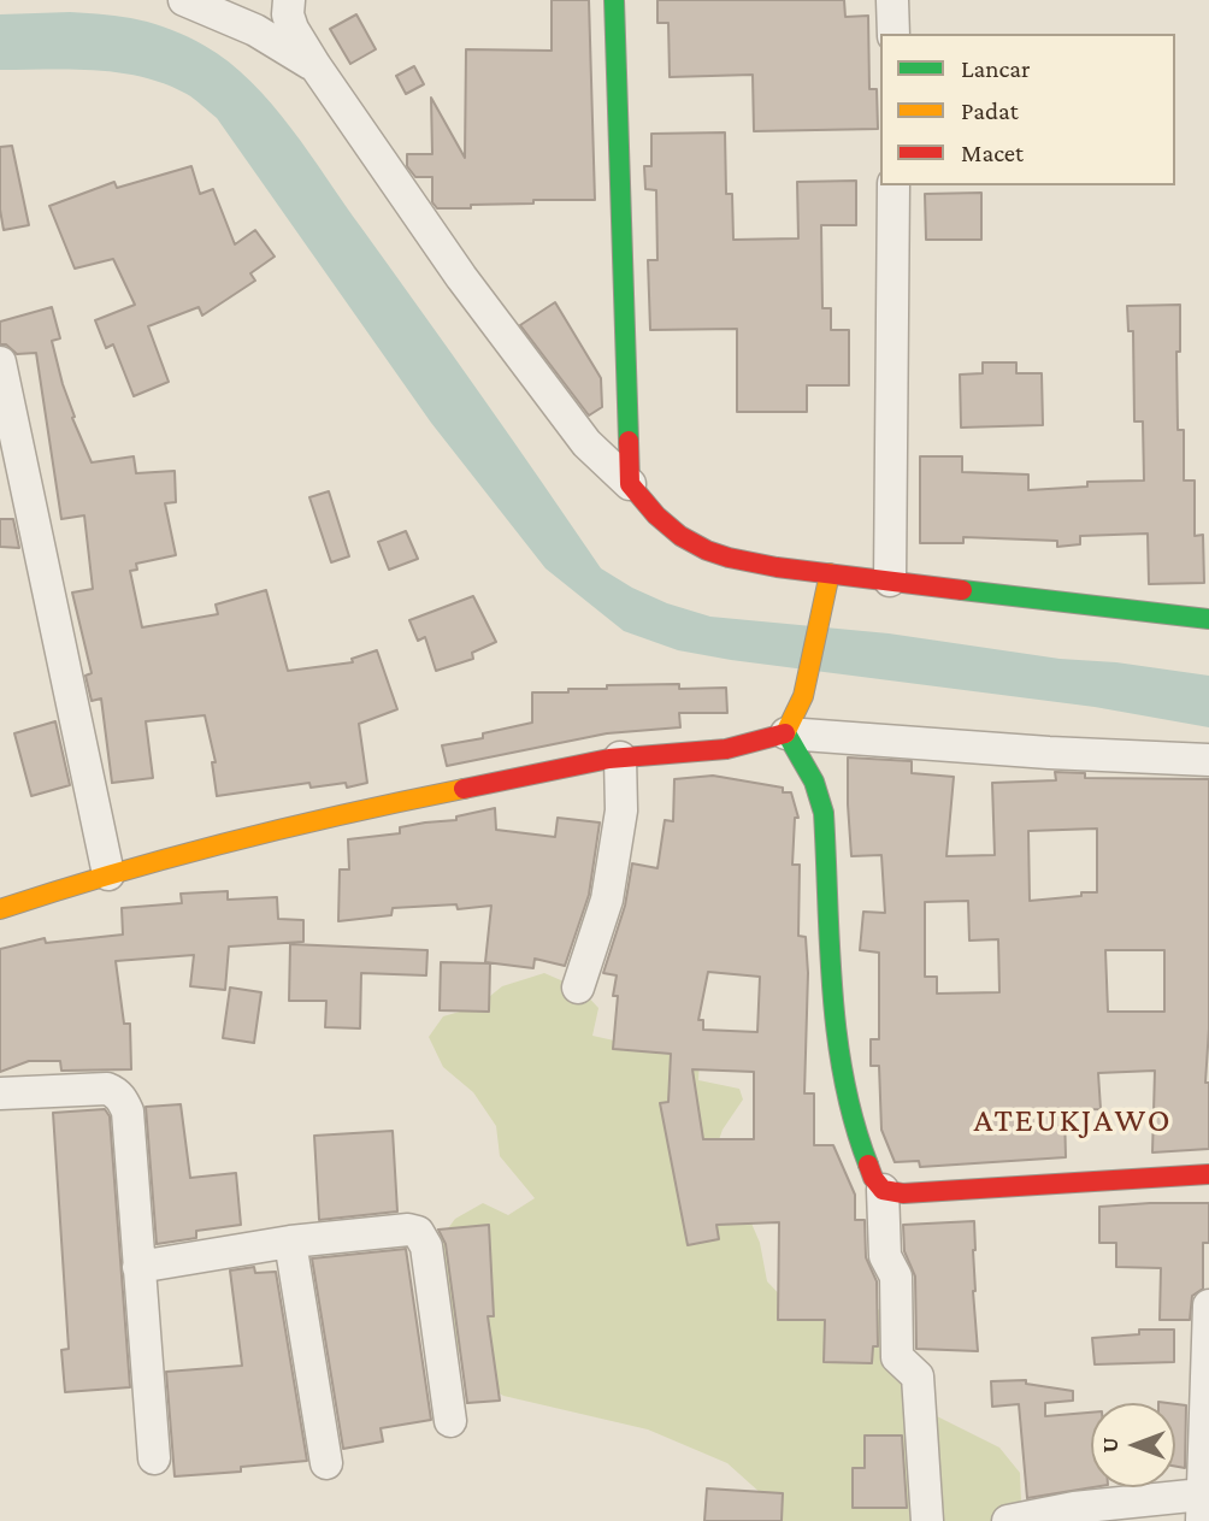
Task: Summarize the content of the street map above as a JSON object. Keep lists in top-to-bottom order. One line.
{"districts":["ATEUKJAWO"],"legend":["Lancar","Padat","Macet"],"north":"left"}
